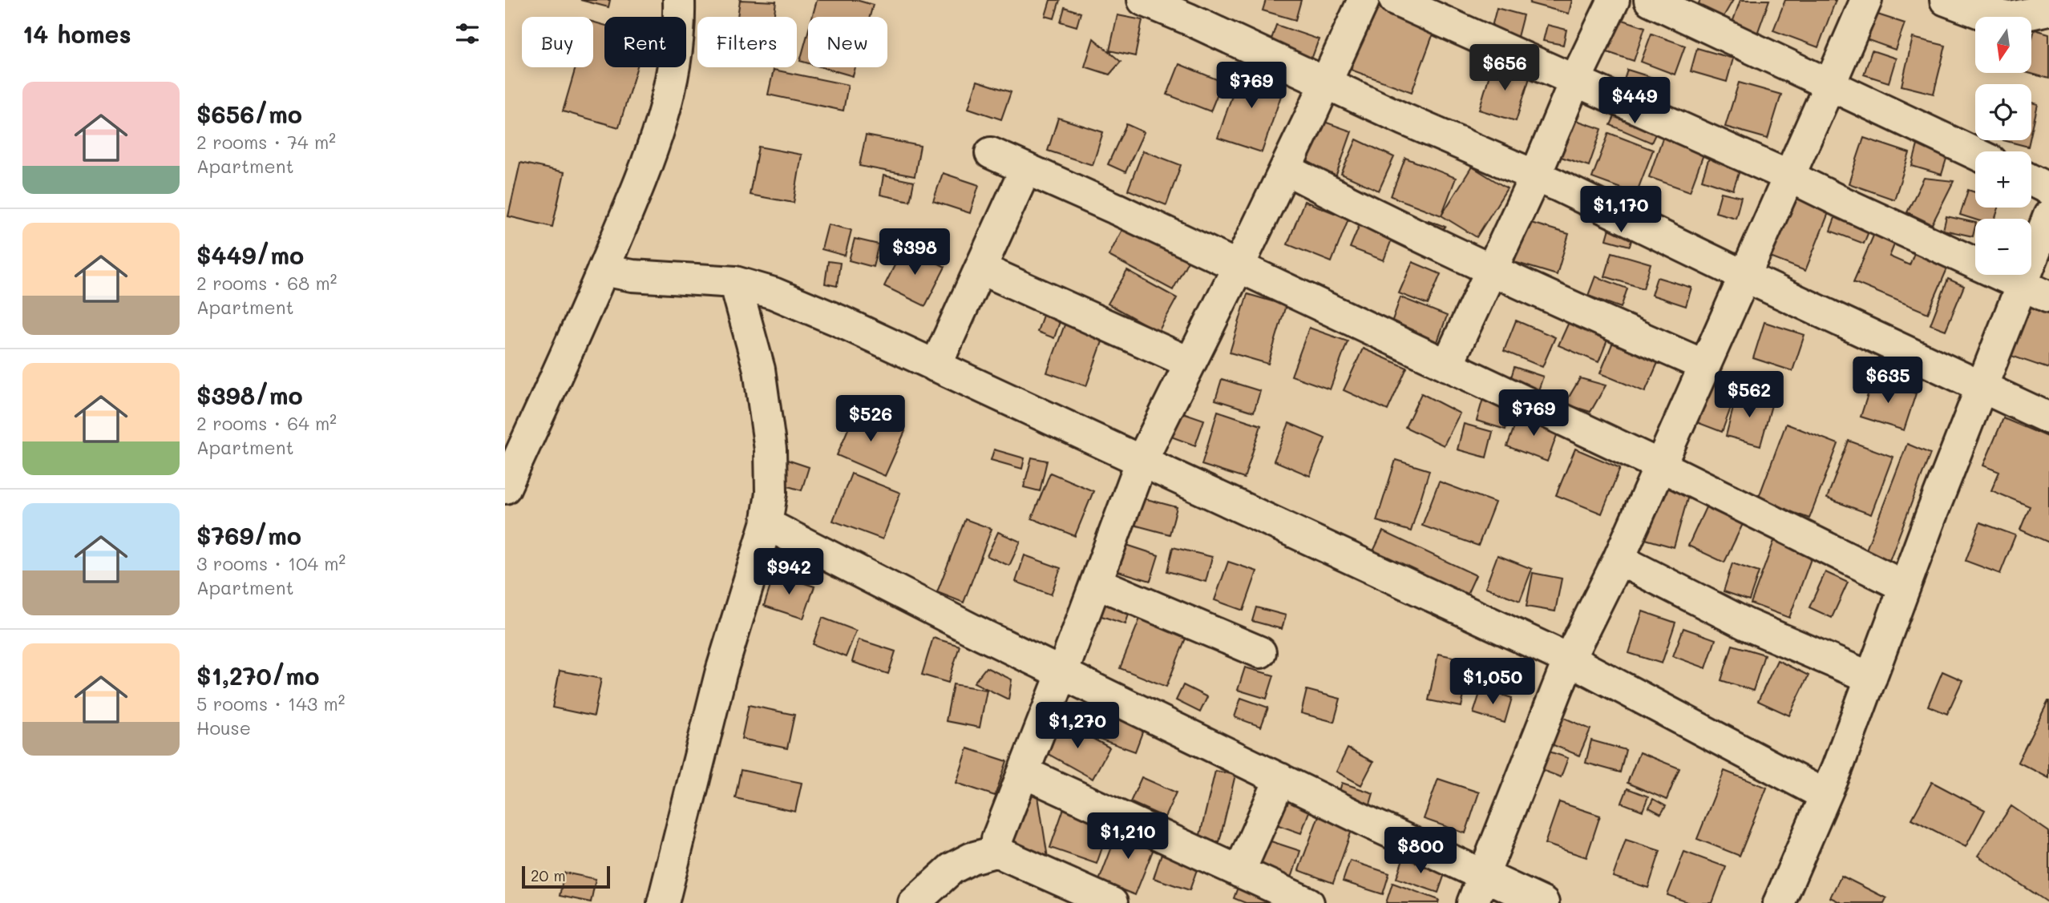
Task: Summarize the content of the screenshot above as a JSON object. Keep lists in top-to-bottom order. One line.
{"scale_bar":"20 m","north":"bottom","page":{"heading":"14 homes","map_buttons":["+","−"],"chip":["Buy","Rent","Filters","New"],"price":["$656","$769","$449","$1,170","$398","$635","$562","$769","$526","$942","$1,050","$1,270","$1,210","$800"],"list":[{"name":"$656/mo","note":"2 rooms · 74 m² · Apartment"},{"name":"$449/mo","note":"2 rooms · 68 m² · Apartment"},{"name":"$398/mo","note":"2 rooms · 64 m² · Apartment"},{"name":"$769/mo","note":"3 rooms · 104 m² · Apartment"},{"name":"$1,270/mo","note":"5 rooms · 143 m² · House"}],"scale":"20 m"}}
